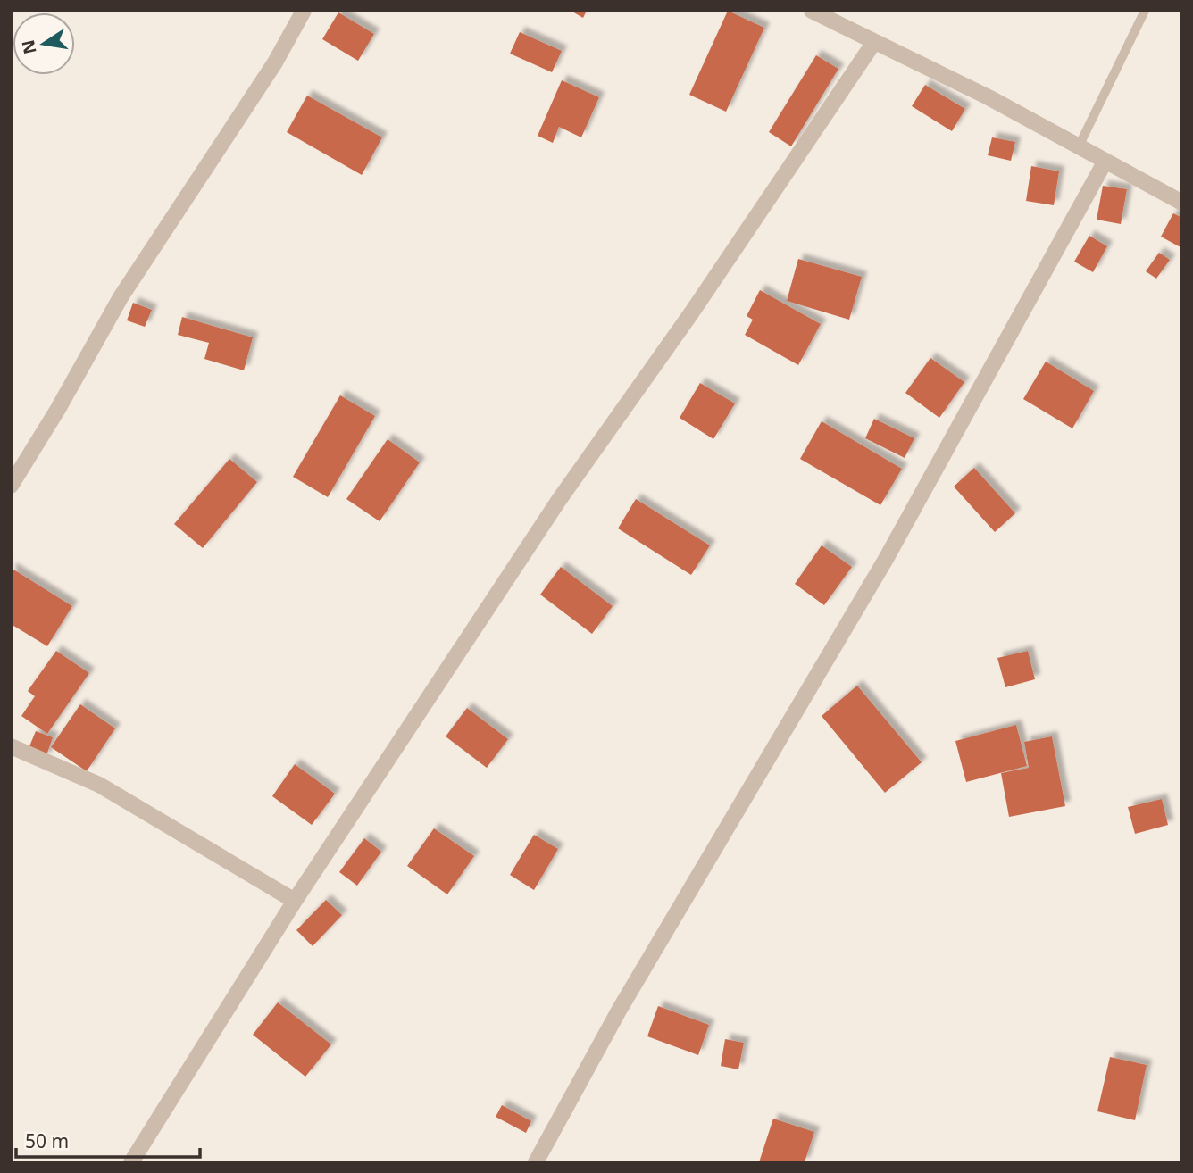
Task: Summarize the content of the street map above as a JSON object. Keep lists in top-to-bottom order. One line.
{"scale_bar":"50 m","north":"left"}
